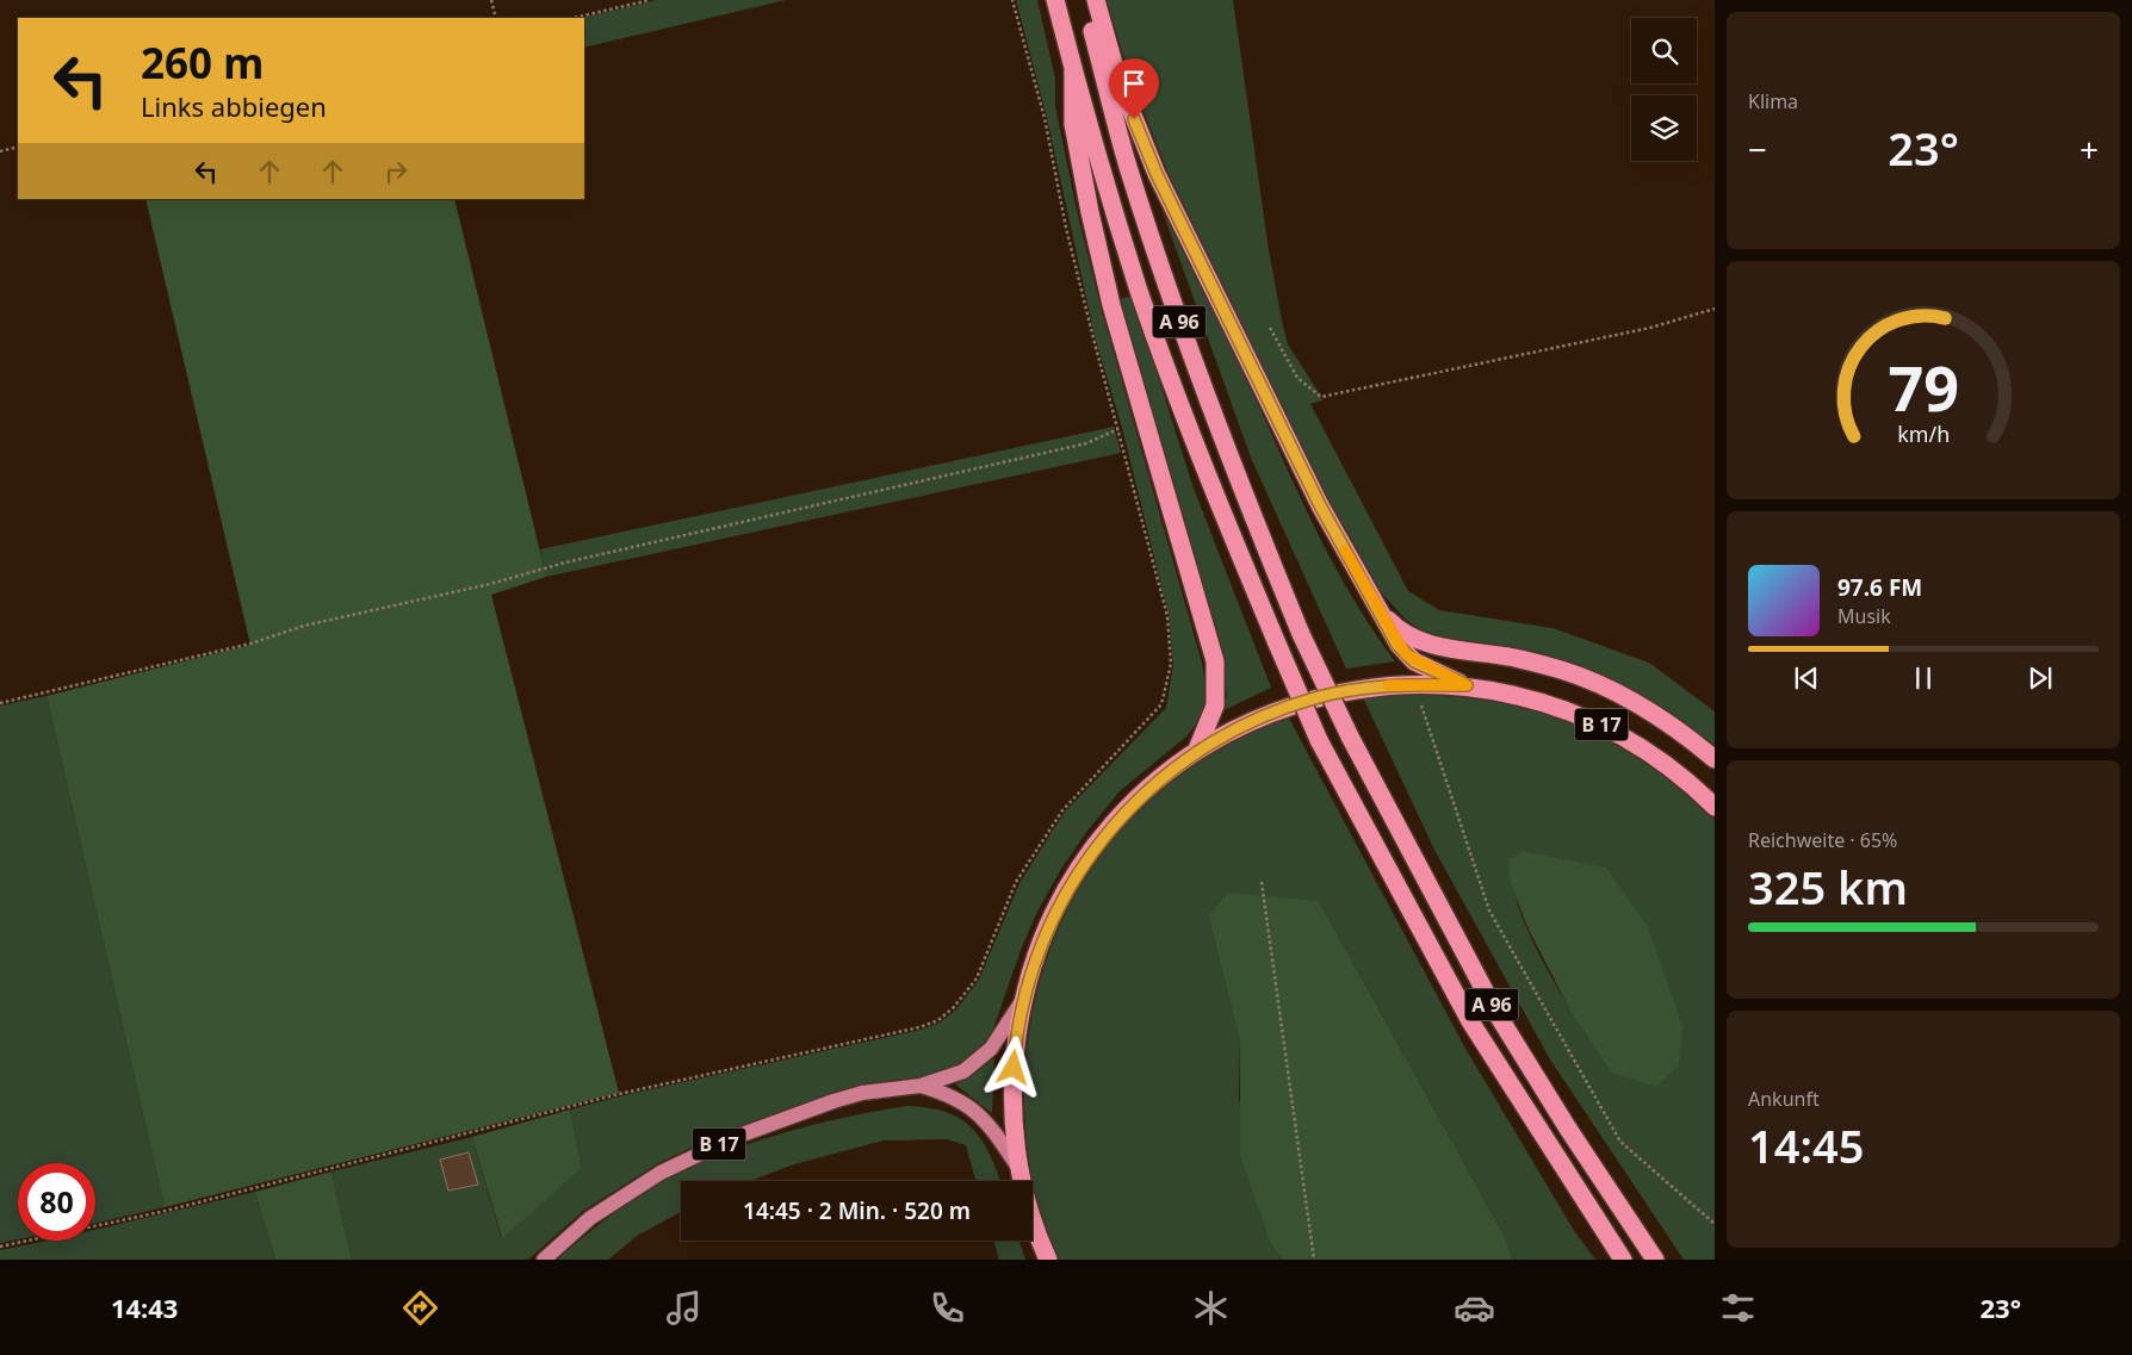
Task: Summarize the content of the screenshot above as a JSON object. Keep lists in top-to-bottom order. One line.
{"streets":{"highway":["A 96","B 17"]},"page":{"tile":["Klima",["Reichweite · 65%","325 km"],["Ankunft","14:45"]],"turn":["260 m","Links abbiegen"],"heat":["−","23°","+"],"song":["97.6 FM","Musik"],"limit":"80","trip":"14:45 · 2 Min. · 520 m","tabs":["14:43","23°"],"gauge":["79","km/h"]}}
